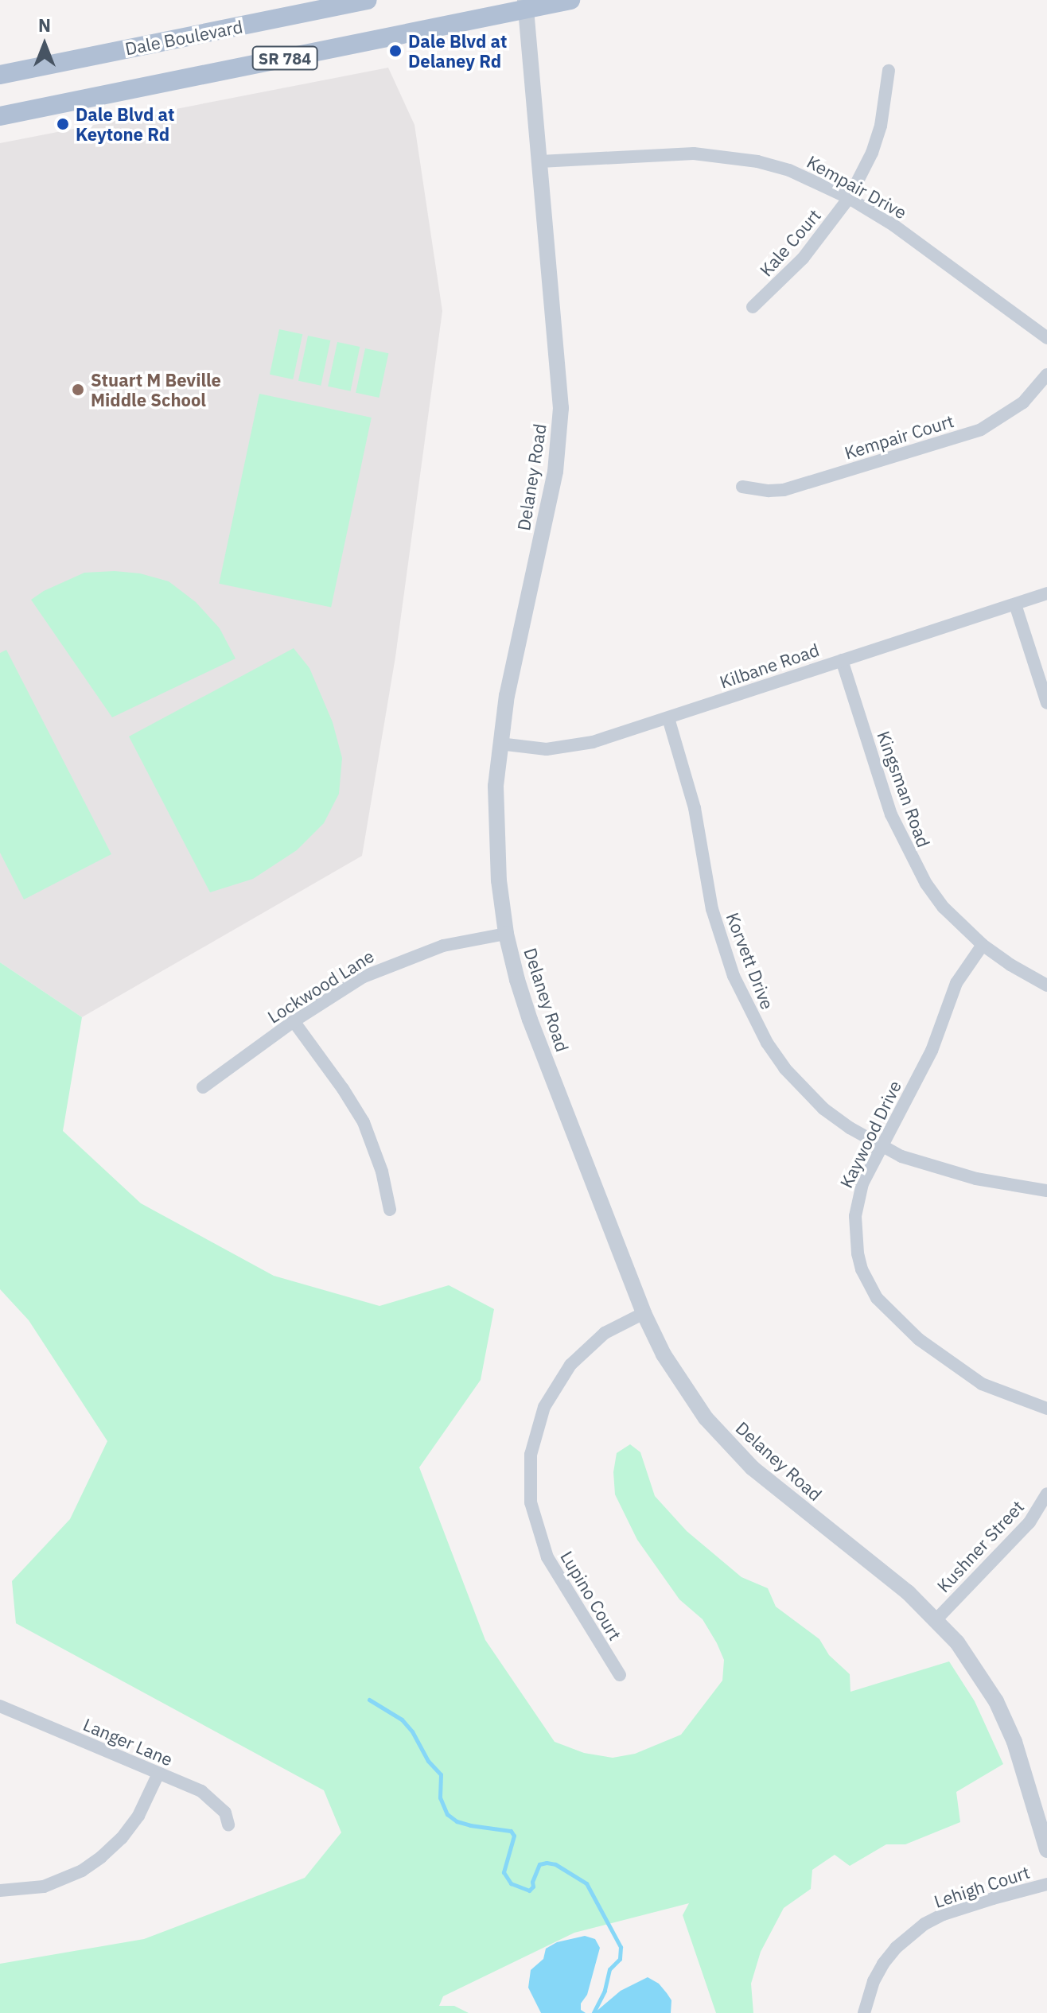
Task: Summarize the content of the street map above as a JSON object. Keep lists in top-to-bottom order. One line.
{"streets":{"main road":["Dale Boulevard","SR 784"],"street":["Kempair Drive","Kale Court","Kempair Court","Delaney Road","Kilbane Road","Kingsman Road","Korvett Drive","Lockwood Lane","Kaywood Drive","Kushner Street","Lupino Court","Langer Lane","Lehigh Court"]},"crossings":[["SR 784","Delaney Road"],["Kempair Drive","Kale Court"],["Kempair Drive","Delaney Road"],["Delaney Road","Kilbane Road"],["Delaney Road","Lockwood Lane"],["Delaney Road","Kushner Street"],["Delaney Road","Lupino Court"],["Kilbane Road","Kingsman Road"],["Kilbane Road","Korvett Drive"],["Kingsman Road","Kaywood Drive"],["Korvett Drive","Kaywood Drive"]],"places":["Dale Blvd at Delaney Rd","Dale Blvd at Keytone Rd","Stuart M Beville Middle School"],"north":"top"}
